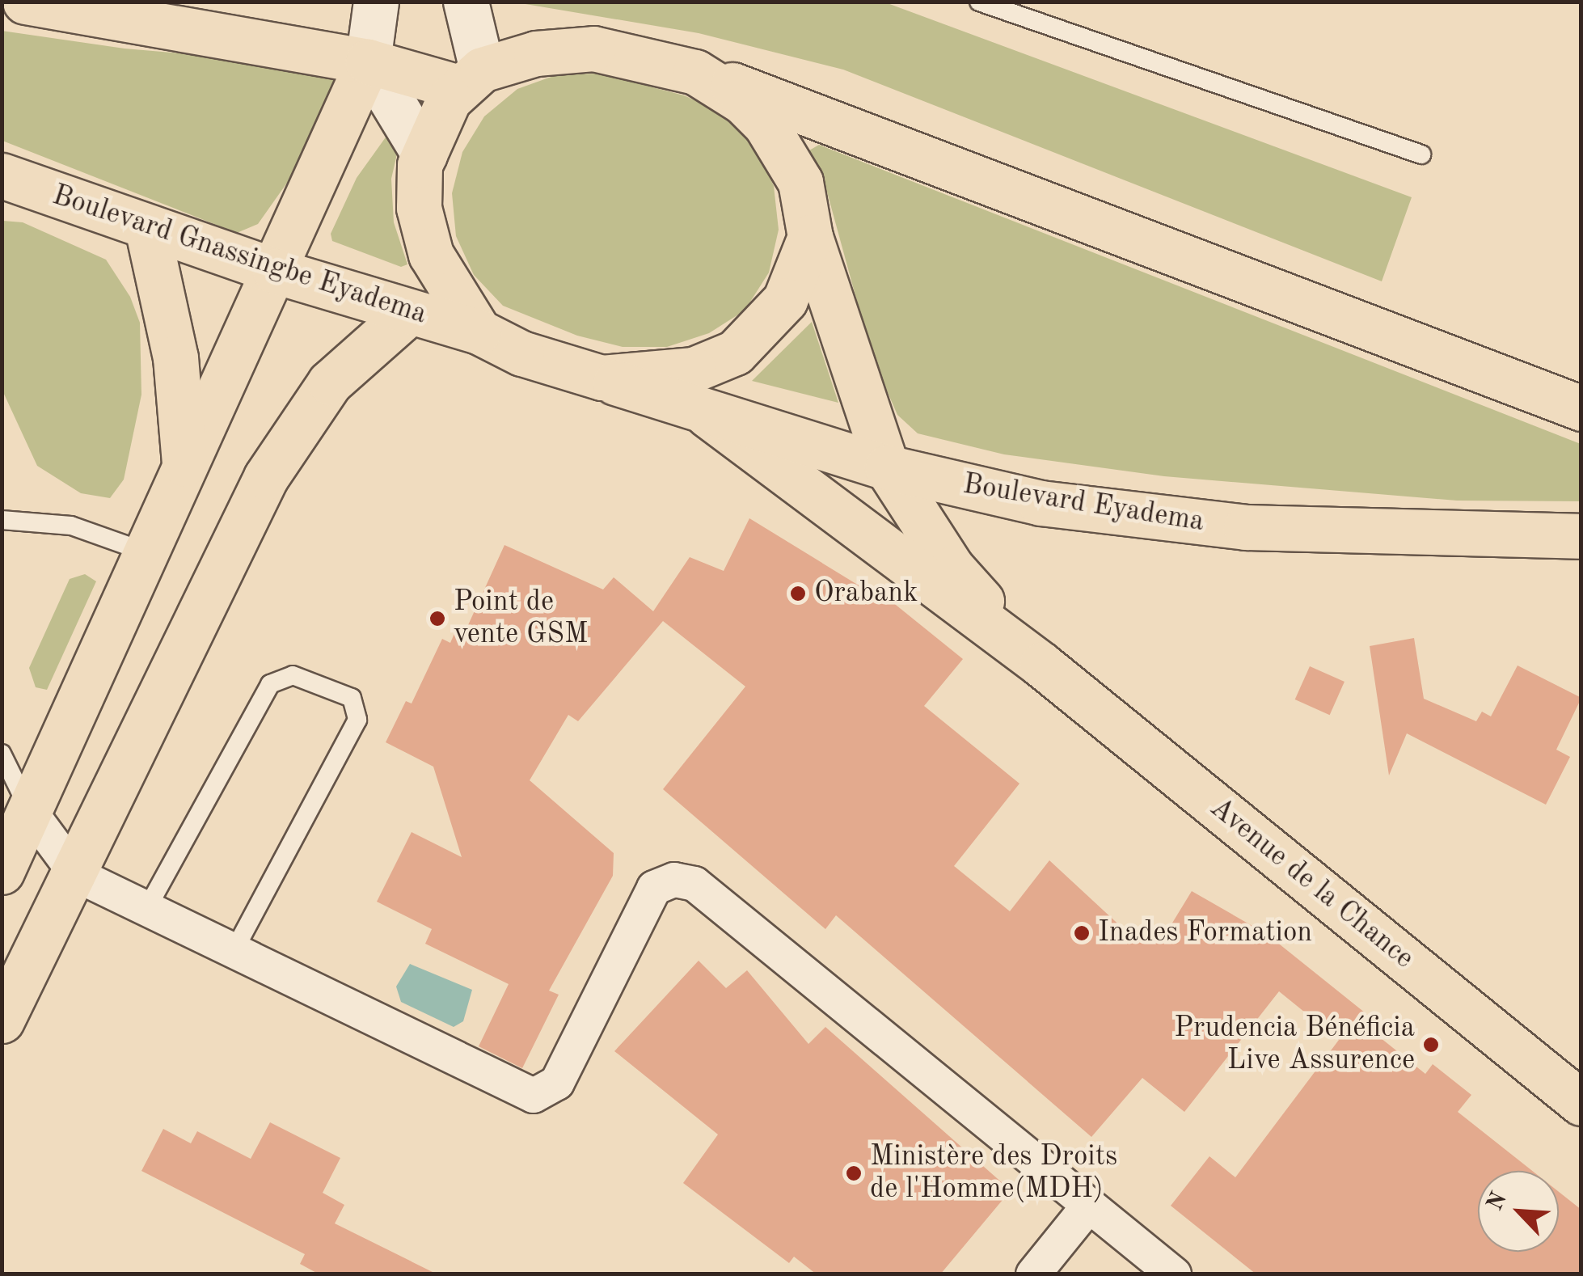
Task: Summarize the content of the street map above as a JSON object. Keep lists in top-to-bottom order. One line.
{"streets":{"main road":["Boulevard Gnassingbe Eyadema","Boulevard Eyadema","Avenue de la Chance"]},"crossings":[["Boulevard Gnassingbe Eyadema","Boulevard Eyadema"]],"places":["Orabank","Point de vente GSM","Inades Formation","Prudencia Bénéficia Live Assurence","Ministère des Droits de l'Homme(MDH)"],"north":"top left"}
